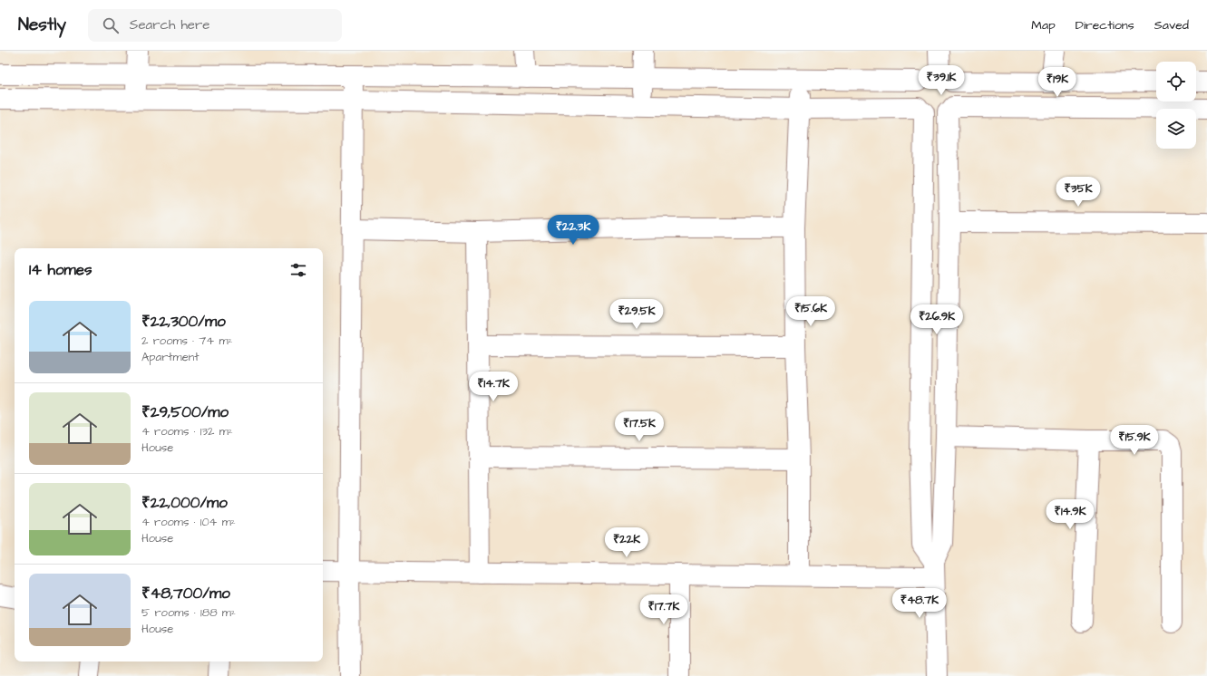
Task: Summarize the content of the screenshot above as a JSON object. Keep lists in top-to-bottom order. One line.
{"page":{"header":"Nestly","search":"Search here","nav":["Map","Directions","Saved"],"price":["₹39.1K","₹19K","₹35K","₹22.3K","₹15.6K","₹29.5K","₹26.9K","₹14.7K","₹17.5K","₹15.9K","₹14.9K","₹22K","₹48.7K","₹17.7K"],"heading":"14 homes","list":[{"name":"₹22,300/mo","note":"2 rooms · 74 m² · Apartment"},{"name":"₹29,500/mo","note":"4 rooms · 132 m² · House"},{"name":"₹22,000/mo","note":"4 rooms · 104 m² · House"},{"name":"₹48,700/mo","note":"5 rooms · 188 m² · House"}]}}
